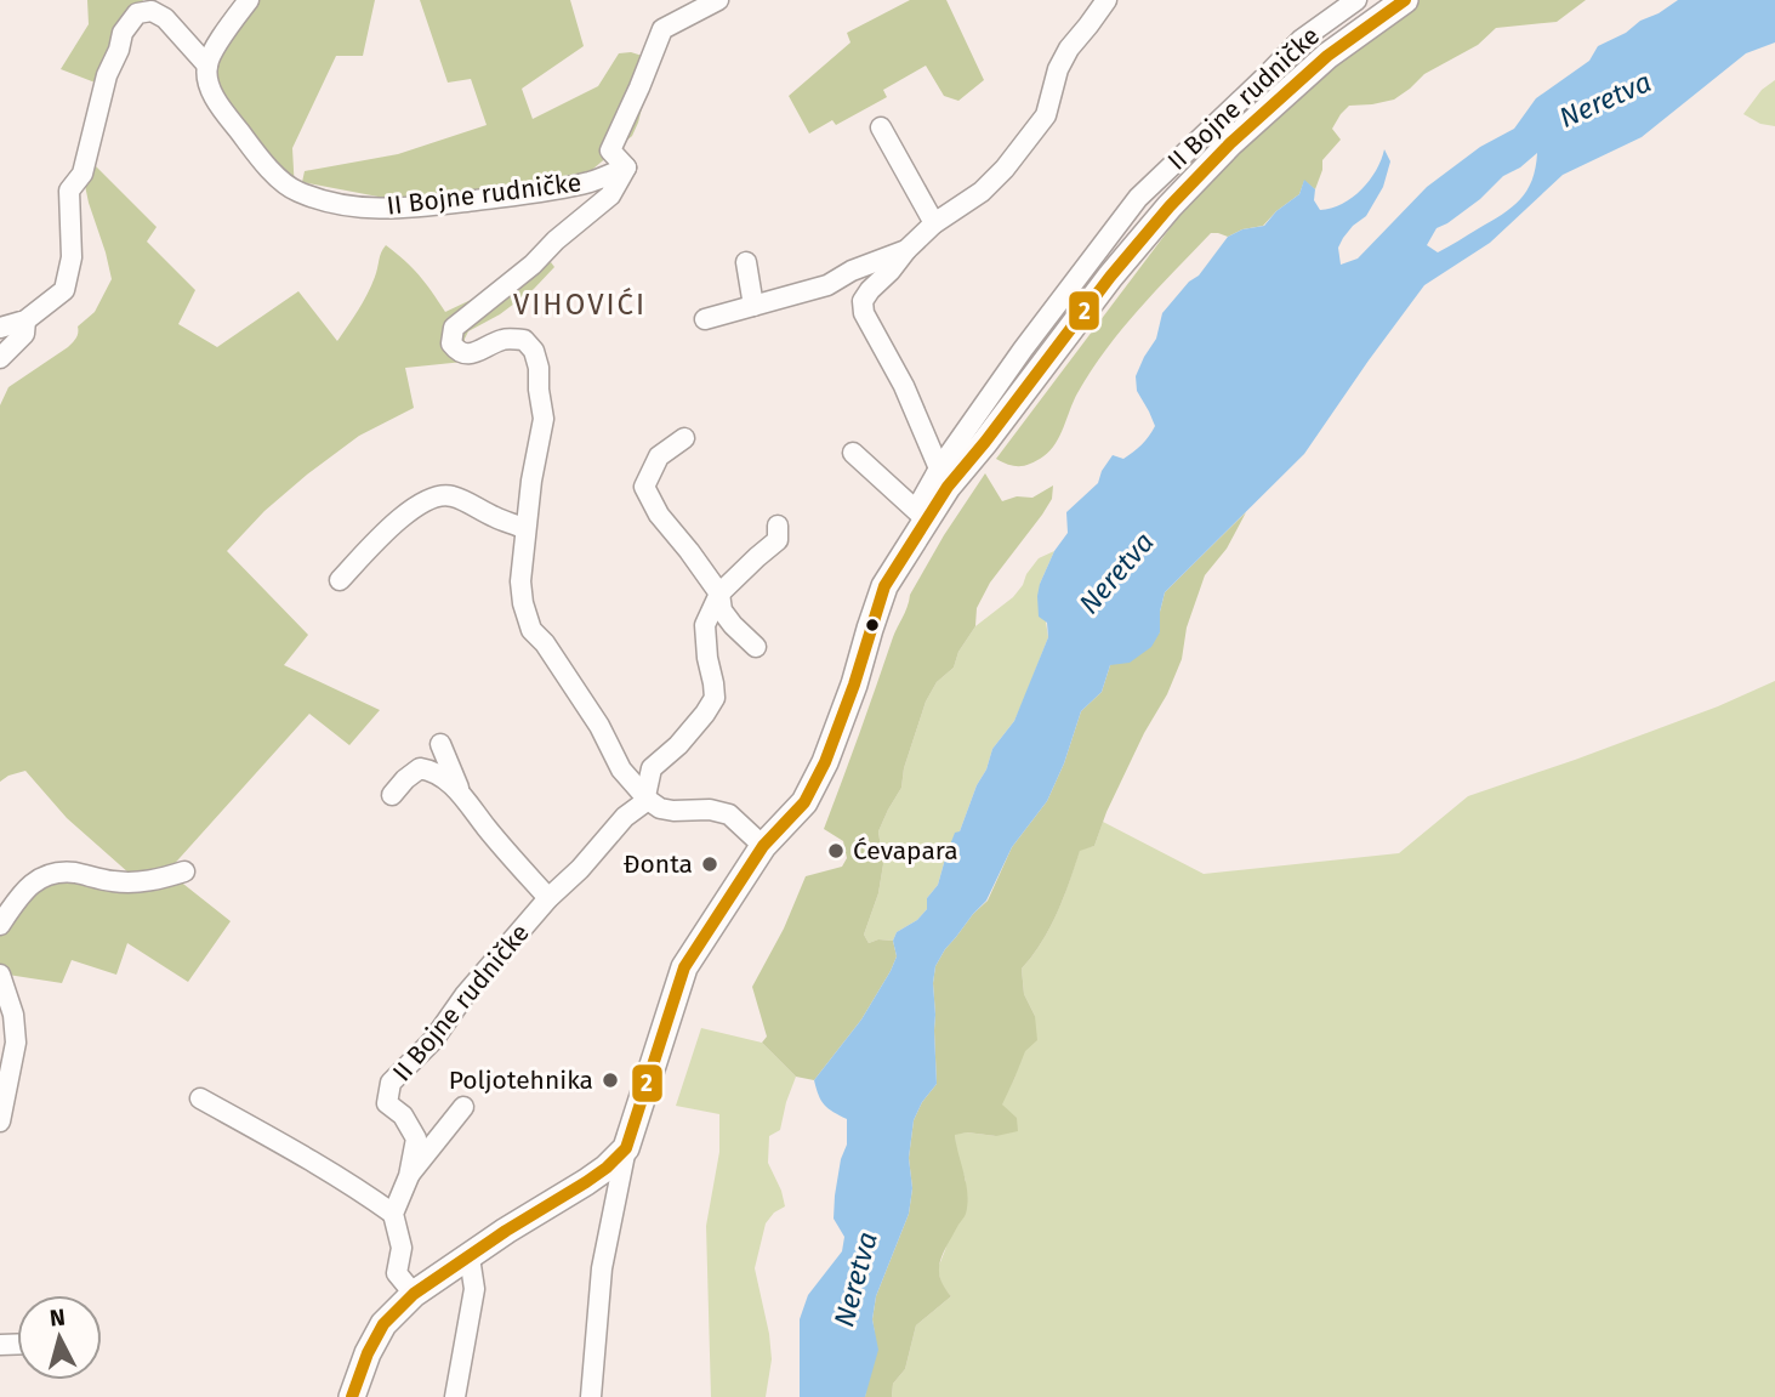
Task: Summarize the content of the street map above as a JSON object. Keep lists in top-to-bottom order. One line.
{"streets":{"street":["II Bojne rudničke"]},"districts":["VIHOVIĆI"],"water":["Neretva"],"places":["Ćevapara","Đonta","Poljotehnika"],"lines":["transit line 2"],"north":"top"}
